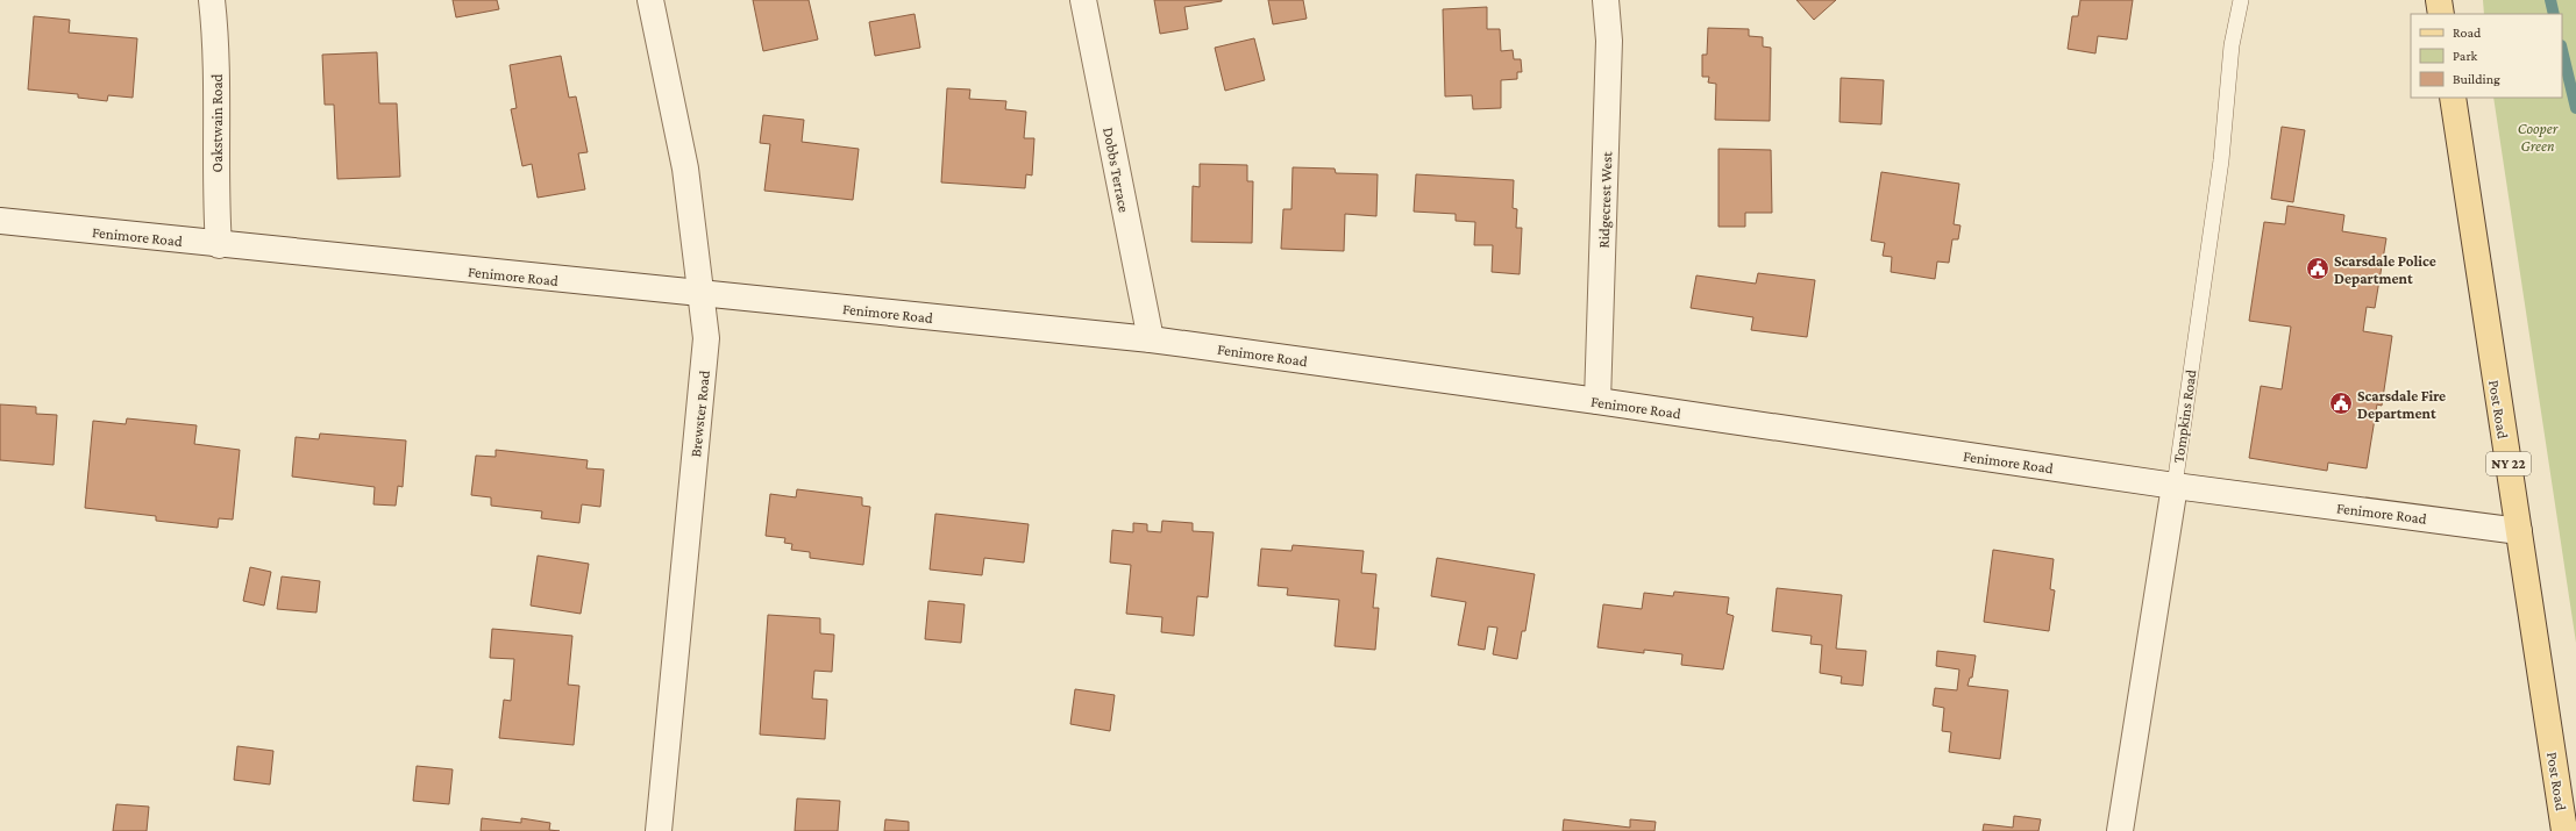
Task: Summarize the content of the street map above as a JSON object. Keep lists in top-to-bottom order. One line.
{"streets":{"main road":["Oakstwain Road","Dobbs Terrace","Ridgecrest West","Fenimore Road","Post Road","Brewster Road","Tompkins Road","NY 22"]},"crossings":[["Oakstwain Road","Fenimore Road"],["Dobbs Terrace","Fenimore Road"],["Ridgecrest West","Fenimore Road"],["Fenimore Road","Post Road"],["Fenimore Road","Brewster Road"],["Fenimore Road","Tompkins Road"]],"parks":["Cooper Green"],"places":{"public building":["Scarsdale Police Department","Scarsdale Fire Department"]},"legend":["Road","Park","Building"]}
